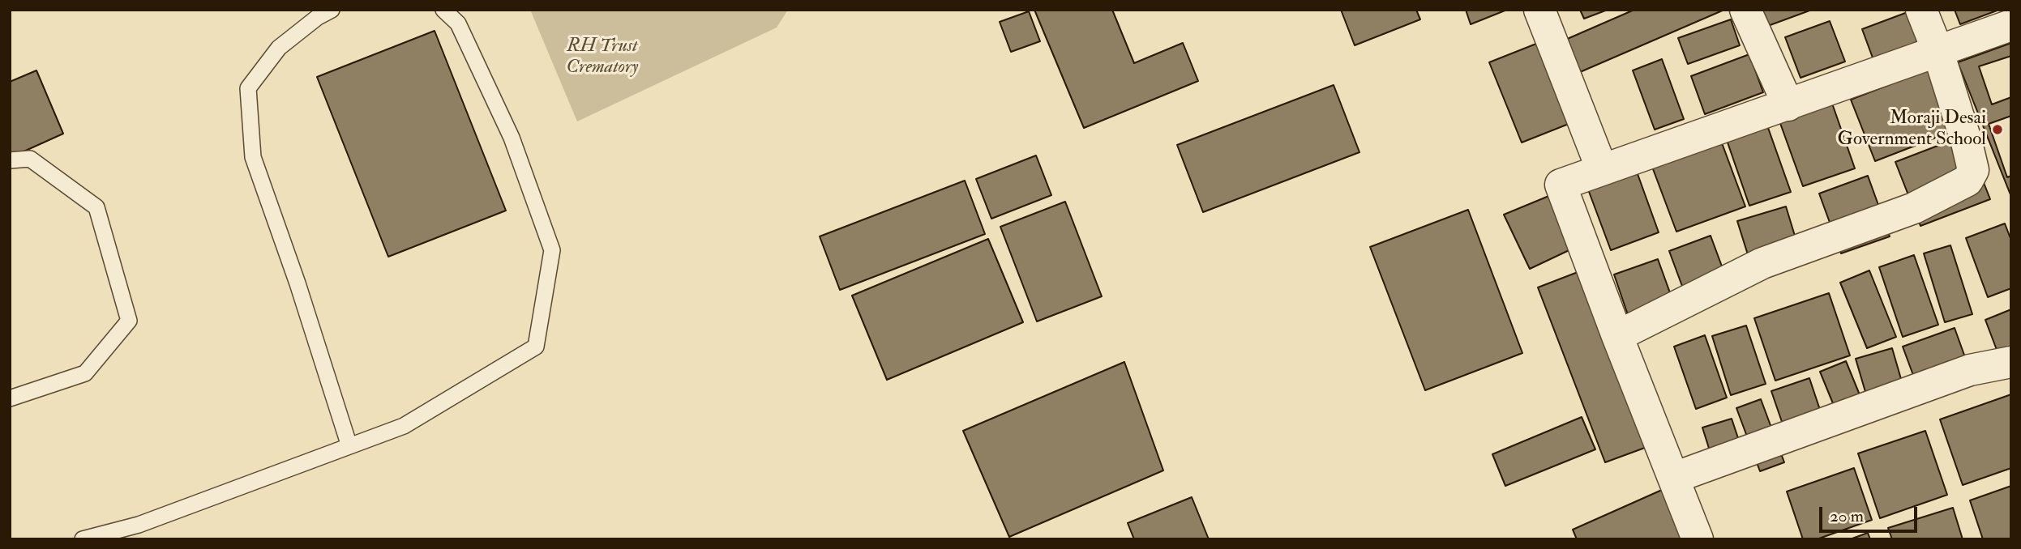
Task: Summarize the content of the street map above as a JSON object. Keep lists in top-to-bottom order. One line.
{"parks":["RH Trust Crematory"],"places":["Moraji Desai Government School"],"scale_bar":"20 m"}
